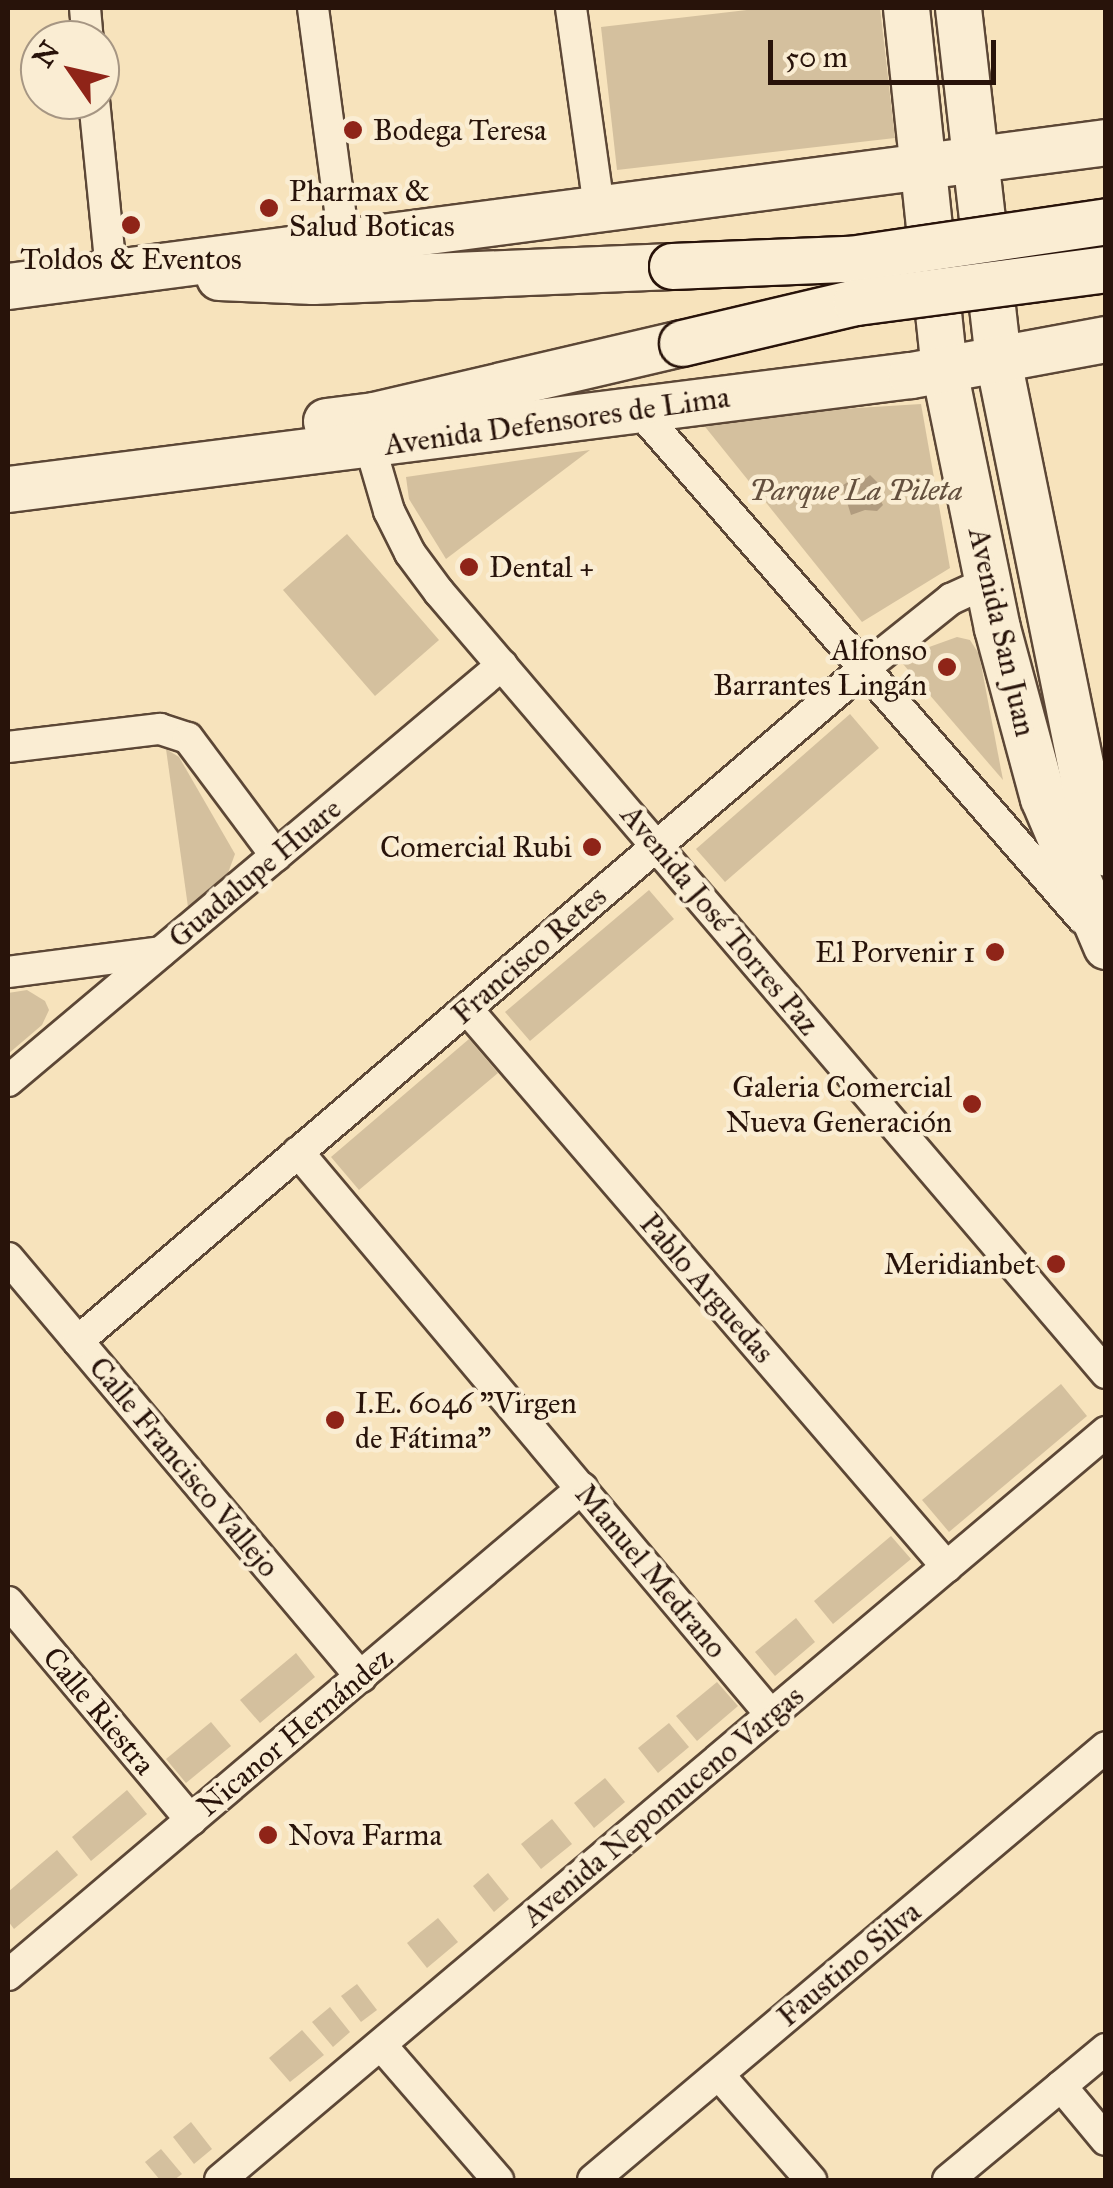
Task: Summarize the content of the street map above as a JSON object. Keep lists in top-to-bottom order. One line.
{"streets":{"main road":["Avenida Defensores de Lima","Avenida San Juan"],"street":["Guadalupe Huare","Avenida José Torres Paz","Francisco Retes","Pablo Arguedas","Calle Francisco Vallejo","Manuel Medrano","Calle Riestra","Nicanor Hernández","Avenida Nepomuceno Vargas","Faustino Silva"]},"crossings":[["Avenida Defensores de Lima","Avenida San Juan"],["Avenida Defensores de Lima","Avenida José Torres Paz"],["Avenida San Juan","Francisco Retes"],["Guadalupe Huare","Avenida José Torres Paz"],["Avenida José Torres Paz","Francisco Retes"],["Francisco Retes","Pablo Arguedas"],["Francisco Retes","Calle Francisco Vallejo"],["Francisco Retes","Manuel Medrano"],["Pablo Arguedas","Avenida Nepomuceno Vargas"],["Calle Francisco Vallejo","Nicanor Hernández"],["Manuel Medrano","Nicanor Hernández"],["Manuel Medrano","Avenida Nepomuceno Vargas"],["Calle Riestra","Nicanor Hernández"]],"parks":["Parque La Pileta"],"places":["Bodega Teresa","Pharmax & Salud Boticas","Toldos & Eventos","Dental +","Alfonso Barrantes Lingán","Comercial Rubi","El Porvenir 1","Galeria Comercial Nueva Generación","Meridianbet","I.E. 6046 \"Virgen de Fátima\"","Nova Farma"],"scale_bar":"50 m","north":"top left"}
